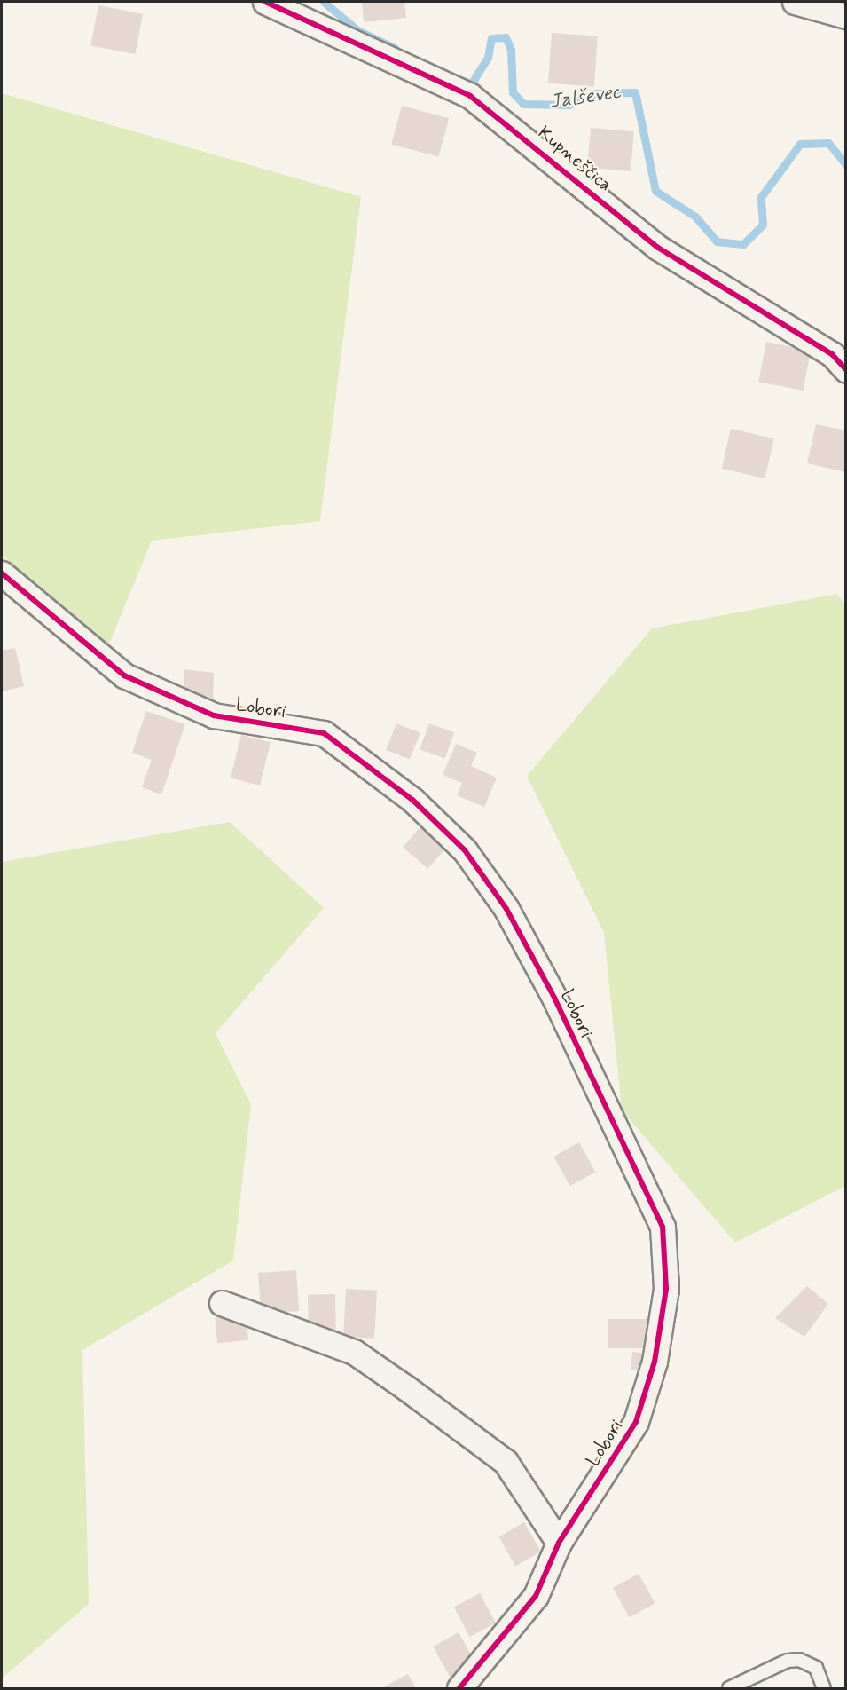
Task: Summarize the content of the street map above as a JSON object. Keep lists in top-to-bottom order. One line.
{"streets":{"street":["Kupneščica","Lobori"]},"water":["Jalševec"]}
